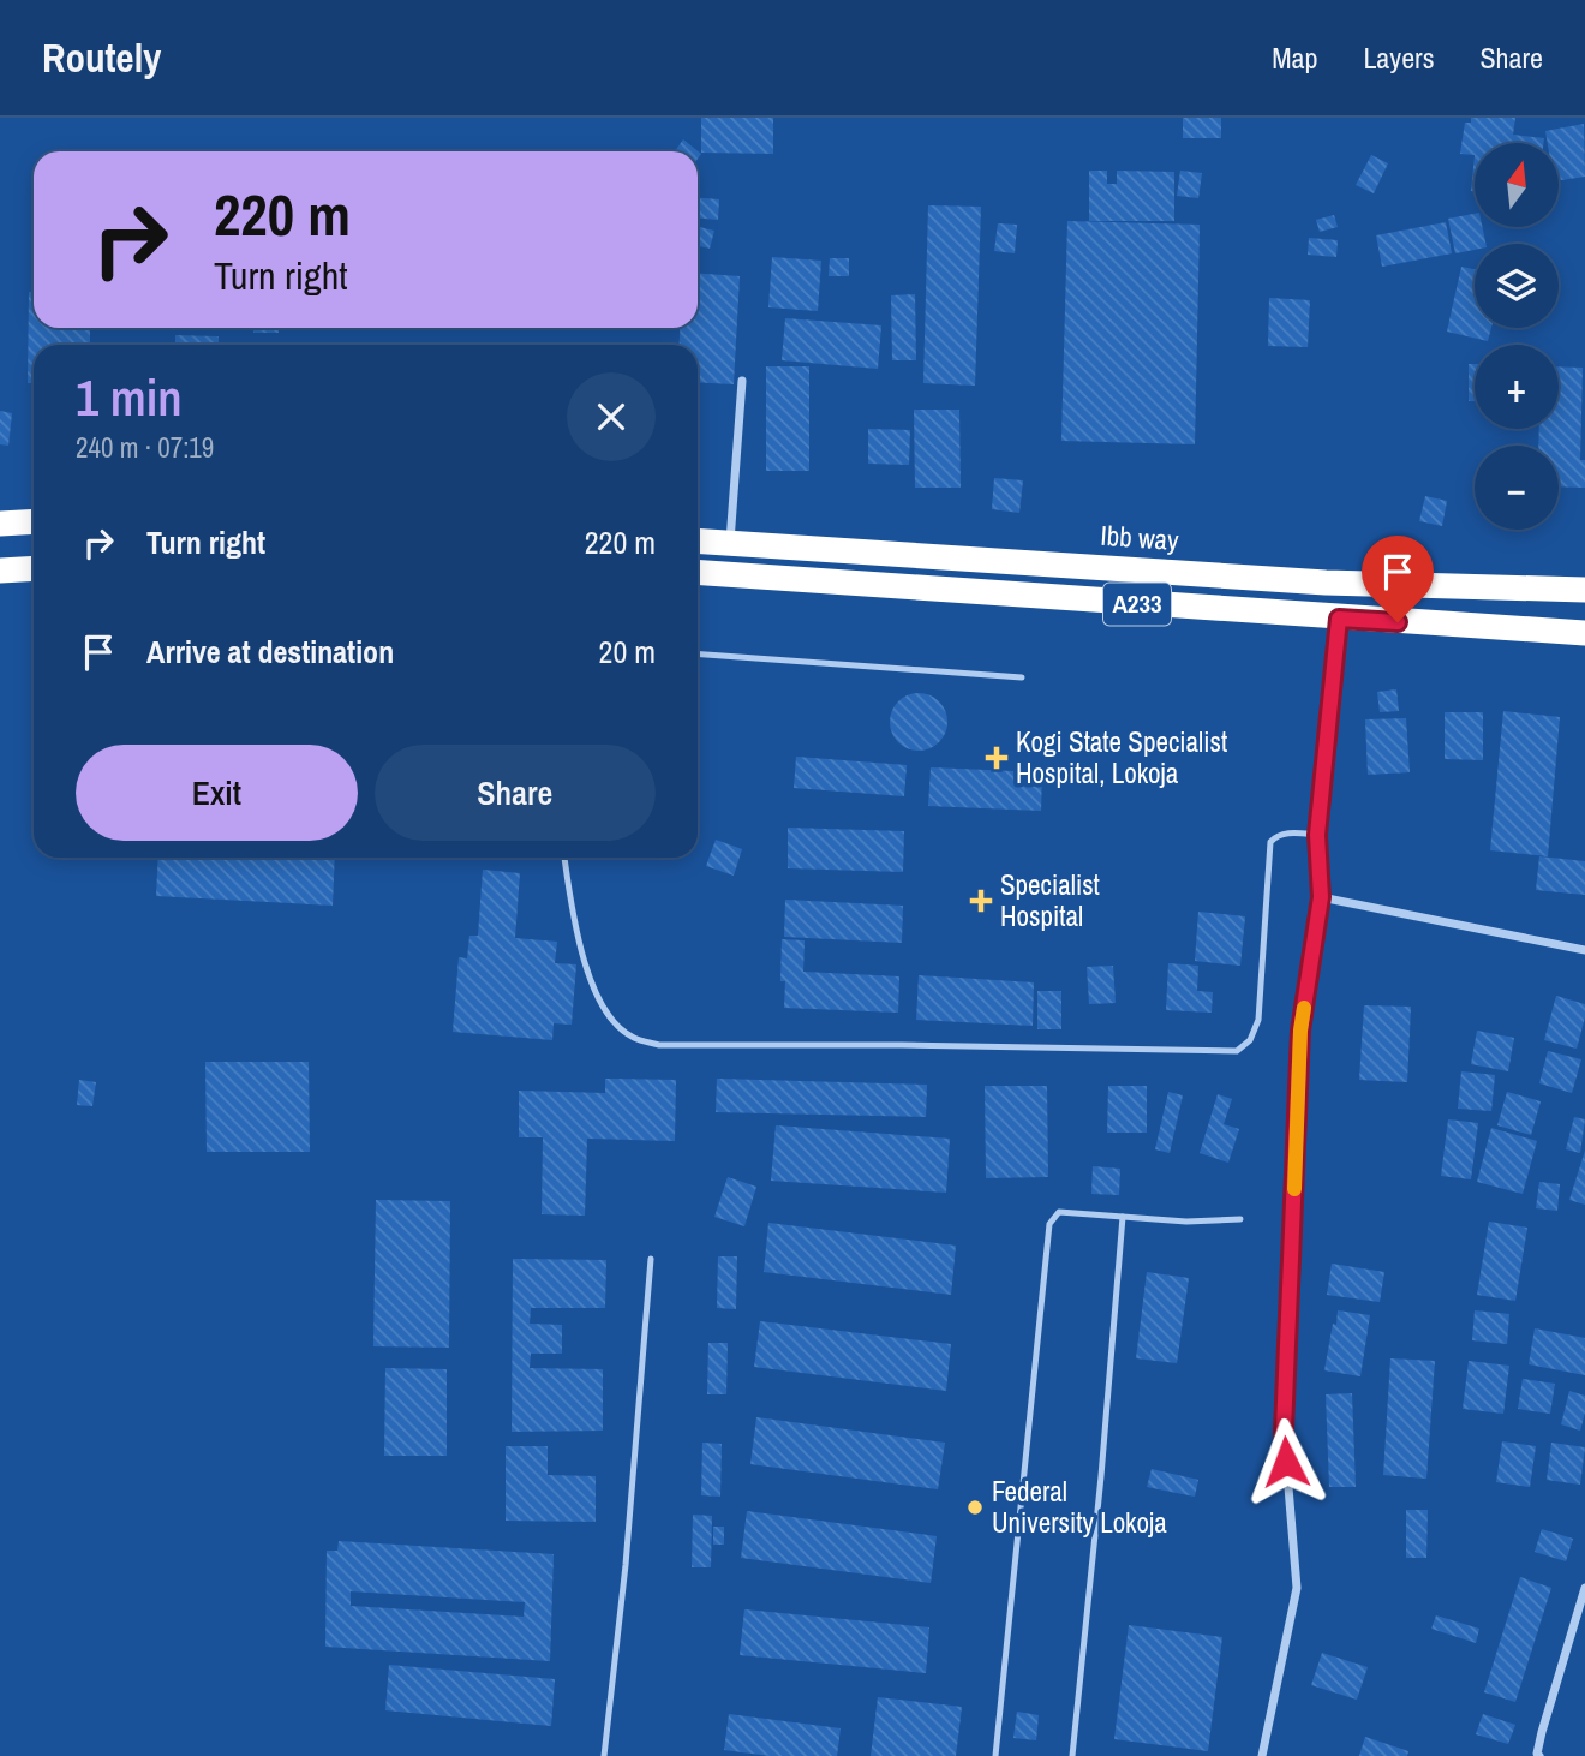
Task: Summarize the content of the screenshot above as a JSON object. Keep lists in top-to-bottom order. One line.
{"streets":{"highway":["Ibb way","A233"]},"places":{"health":["Kogi State Specialist Hospital, Lokoja","Specialist Hospital"],"other":["Federal University Lokoja"]},"north":"top","page":{"header":"Routely","nav":["Map","Layers","Share"],"map_buttons":["+","−"],"turn":["220 m","Turn right"],"heading":["1 min","240 m · 07:19"],"list":[{"name":"Turn right","value":"220 m"},{"name":"Arrive at destination","value":"20 m"}],"buttons":["Exit","Share"]}}
